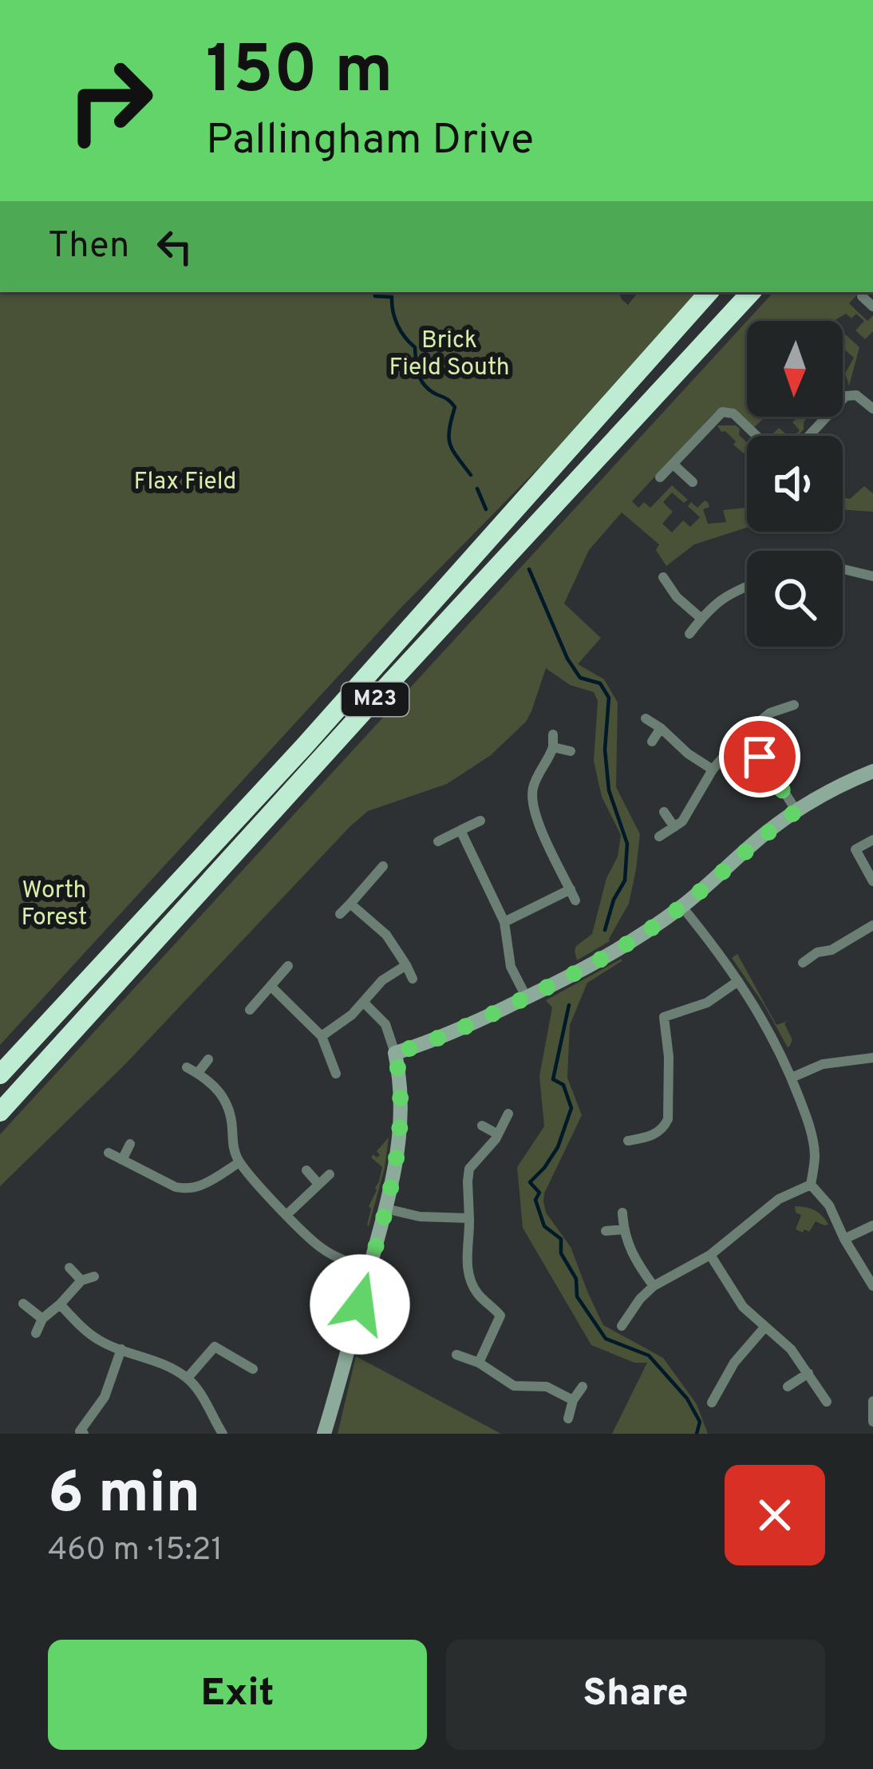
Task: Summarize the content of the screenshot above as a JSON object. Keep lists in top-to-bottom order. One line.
{"streets":{"highway":["M23"]},"parks":["Brick Field South","Flax Field","Worth Forest"],"north":"bottom","page":{"turn":["150 m","Pallingham Drive"],"then":"Then","heading":["6 min","460 m · 15:21"],"buttons":["Exit","Share"]}}
